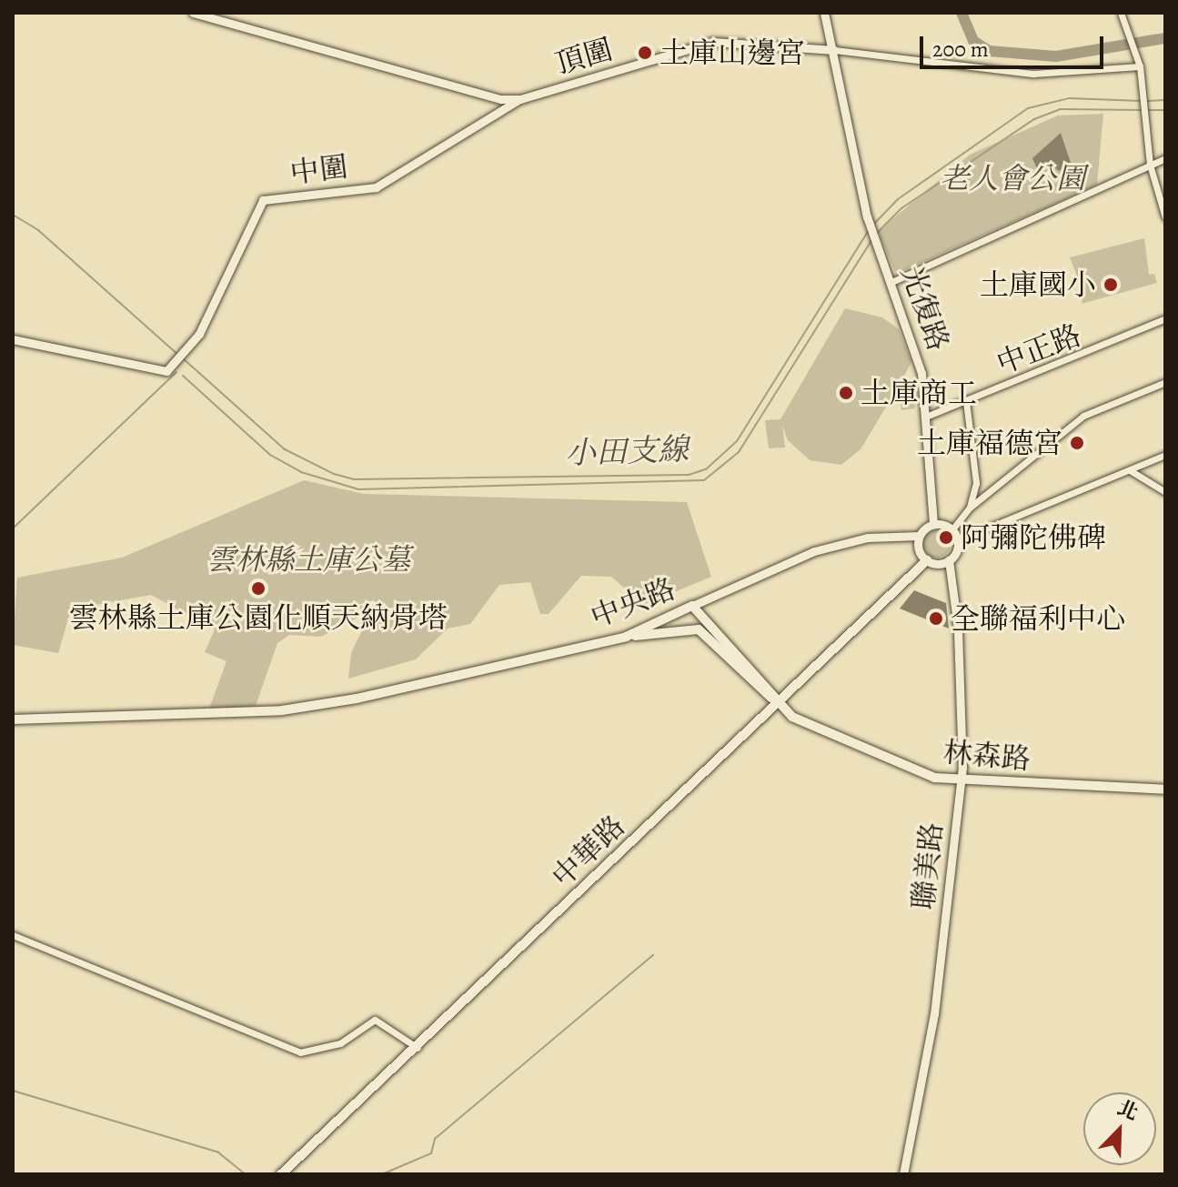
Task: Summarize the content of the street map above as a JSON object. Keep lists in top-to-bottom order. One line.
{"streets":{"main road":["中央路","林森路","中華路"],"street":["頂圍","中圍","光復路","中正路","聯美路"]},"crossings":[["頂圍","中圍"],["頂圍","光復路"],["光復路","中正路"],["光復路","中央路"],["光復路","中華路"],["光復路","聯美路"],["中央路","林森路"],["中央路","中華路"],["中央路","聯美路"],["林森路","中華路"],["林森路","聯美路"],["中華路","聯美路"]],"water":["小田支線"],"parks":["老人會公園","雲林縣土庫公墓"],"places":["土庫山邊宮","土庫國小","土庫商工","土庫福德宮","阿彌陀佛碑","雲林縣土庫公園化順天納骨塔","全聯福利中心"],"scale_bar":"200 m","north":"top right"}
